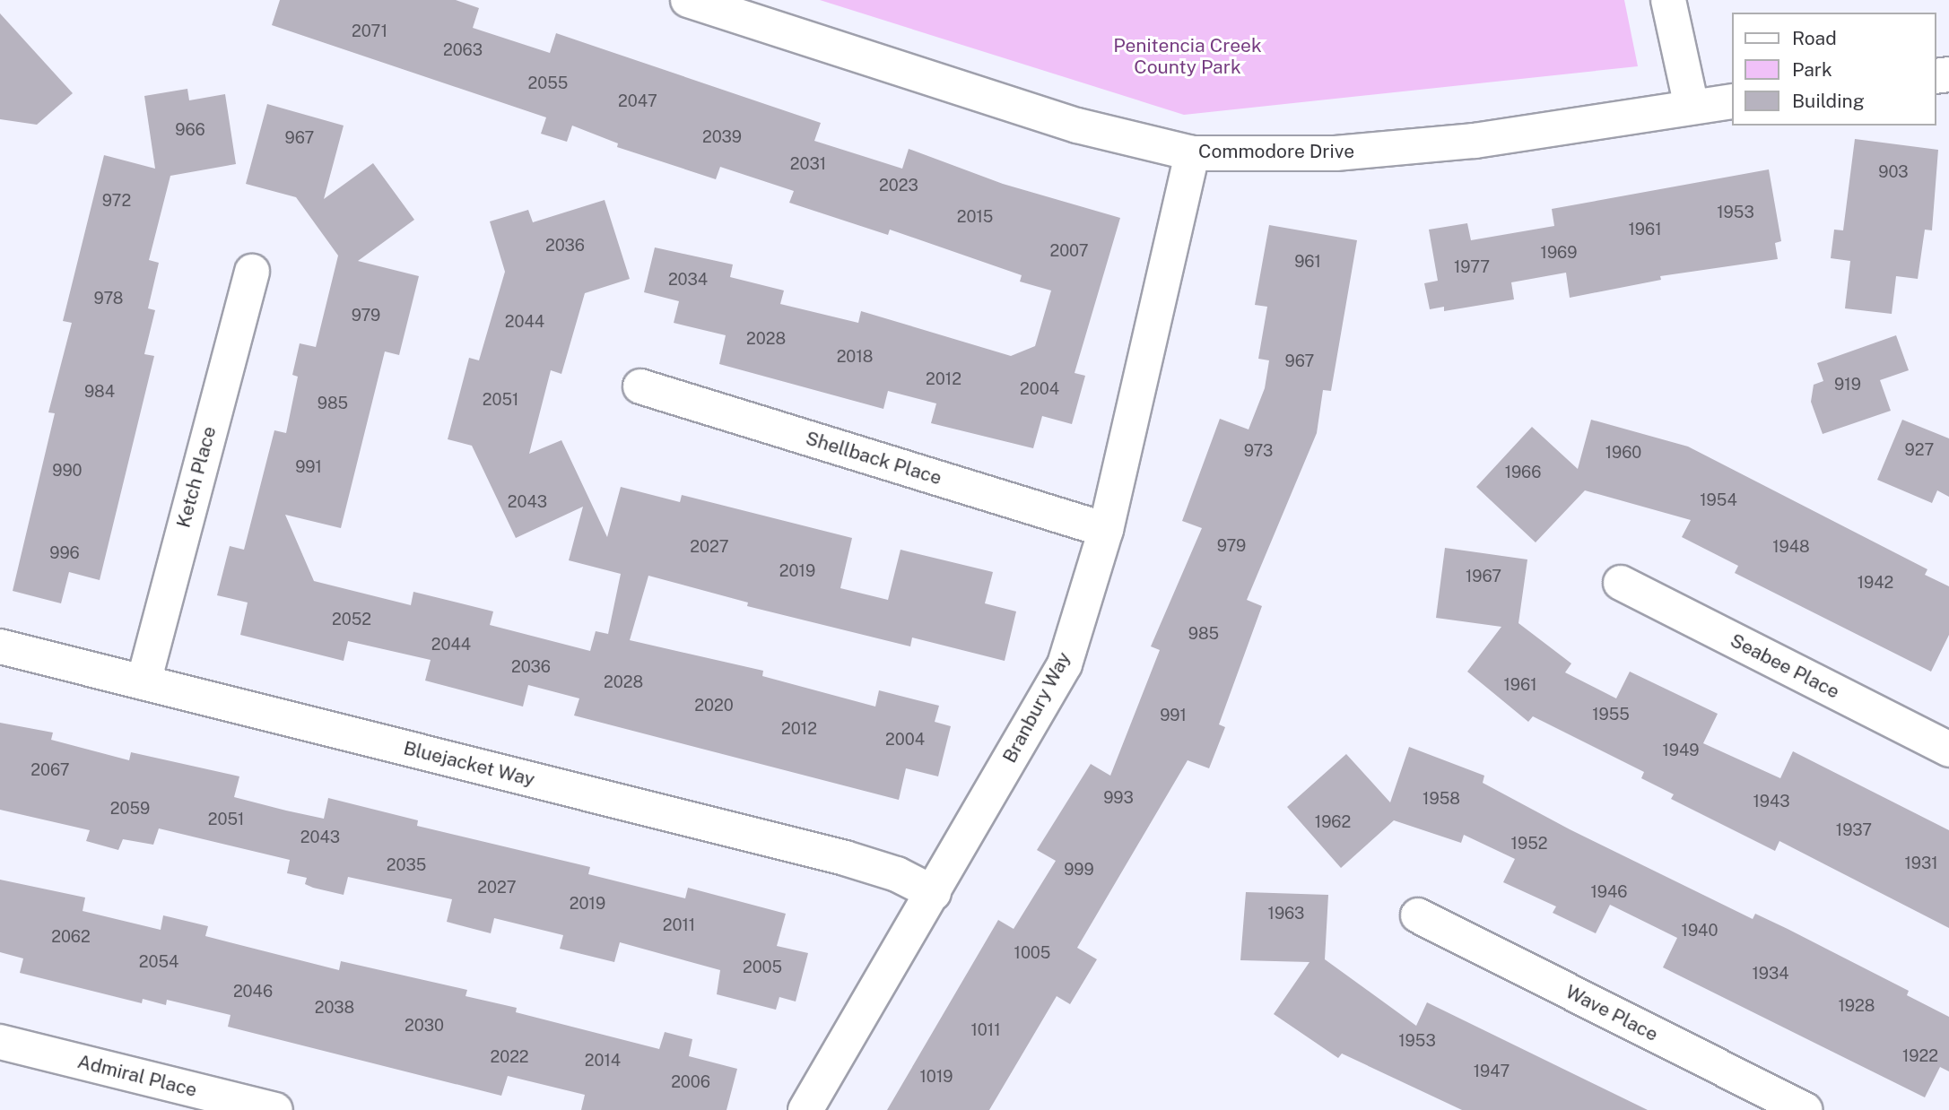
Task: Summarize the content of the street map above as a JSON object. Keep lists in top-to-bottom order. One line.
{"streets":{"street":["Commodore Drive","Shellback Place","Ketch Place","Seabee Place","Branbury Way","Bluejacket Way","Wave Place","Admiral Place"]},"crossings":[["Commodore Drive","Branbury Way"],["Shellback Place","Branbury Way"],["Ketch Place","Bluejacket Way"],["Branbury Way","Bluejacket Way"]],"parks":["Penitencia Creek County Park"],"house_numbers":["2071","2063","2055","2047","966","2039","967","2031","903","2023","972","1953","2015","1961","2036","2007","1969","961","1977","2034","978","979","2044","2028","2018","967","2012","919","2004","984","2051","985","927","973","1960","991","990","1966","1954","2043","979","2027","1948","996","2019","1967","1942","2052","985","2044","2036","2028","1961","2020","1955","991","2012","2004","1949","2067","993","1958","1943","2059","2051","1962","1937","2043","1952","1931","2035","999","2027","1946","2019","1963","2011","1940","2062","1005","2054","2005","1934","2046","1928","2038","2030","1011","1953","1922","2022","2014","1947","1019","2006"],"legend":["Road","Park","Building"]}
